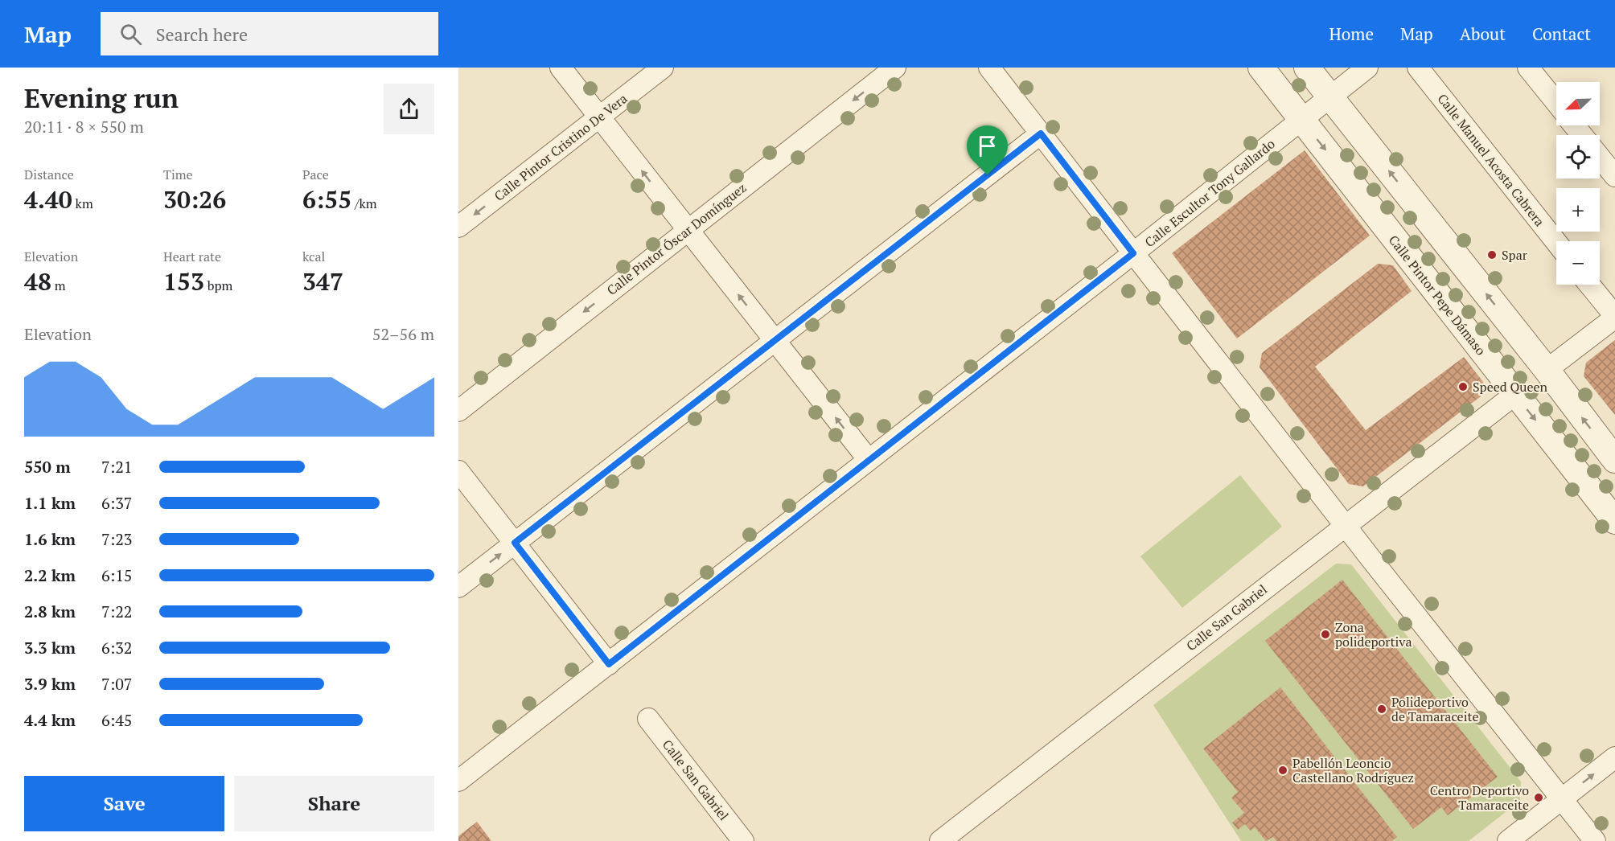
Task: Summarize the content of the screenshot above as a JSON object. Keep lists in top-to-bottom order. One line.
{"streets":{"street":["Calle Pintor Cristino De Vera","Calle Manuel Acosta Cabrera","Calle Escultor Tony Gallardo","Calle Pintor Óscar Domínguez","Calle Pintor Pepe Dámaso","Calle San Gabriel"]},"crossings":[["Calle Escultor Tony Gallardo","Calle Pintor Pepe Dámaso"],["Calle Pintor Pepe Dámaso","Calle San Gabriel"]],"one_way":["Calle Pintor Cristino De Vera"],"places":["Spar","Speed Queen","Zona polideportiva","Polideportivo de Tamaraceite","Pabellón Leoncio Castellano Rodríguez","Centro Deportivo Tamaraceite"],"north":"bottom left","page":{"header":"Map","search":"Search here","nav":["Home","Map","About","Contact"],"heading":["Evening run","20:11 · 8 × 550 m"],"map_buttons":["+","−"],"stats":[["Distance","4.40 km"],["Time","30:26"],["Pace","6:55 /km"],["Elevation","48 m"],["Heart rate","153 bpm"],["kcal","347"]],"chart":["Elevation","52–56 m"],"list":[{"name":"550 m","note":"7:21"},{"name":"1.1 km","note":"6:37"},{"name":"1.6 km","note":"7:23"},{"name":"2.2 km","note":"6:15"},{"name":"2.8 km","note":"7:22"},{"name":"3.3 km","note":"6:32"},{"name":"3.9 km","note":"7:07"},{"name":"4.4 km","note":"6:45"}],"buttons":["Save","Share"]}}
